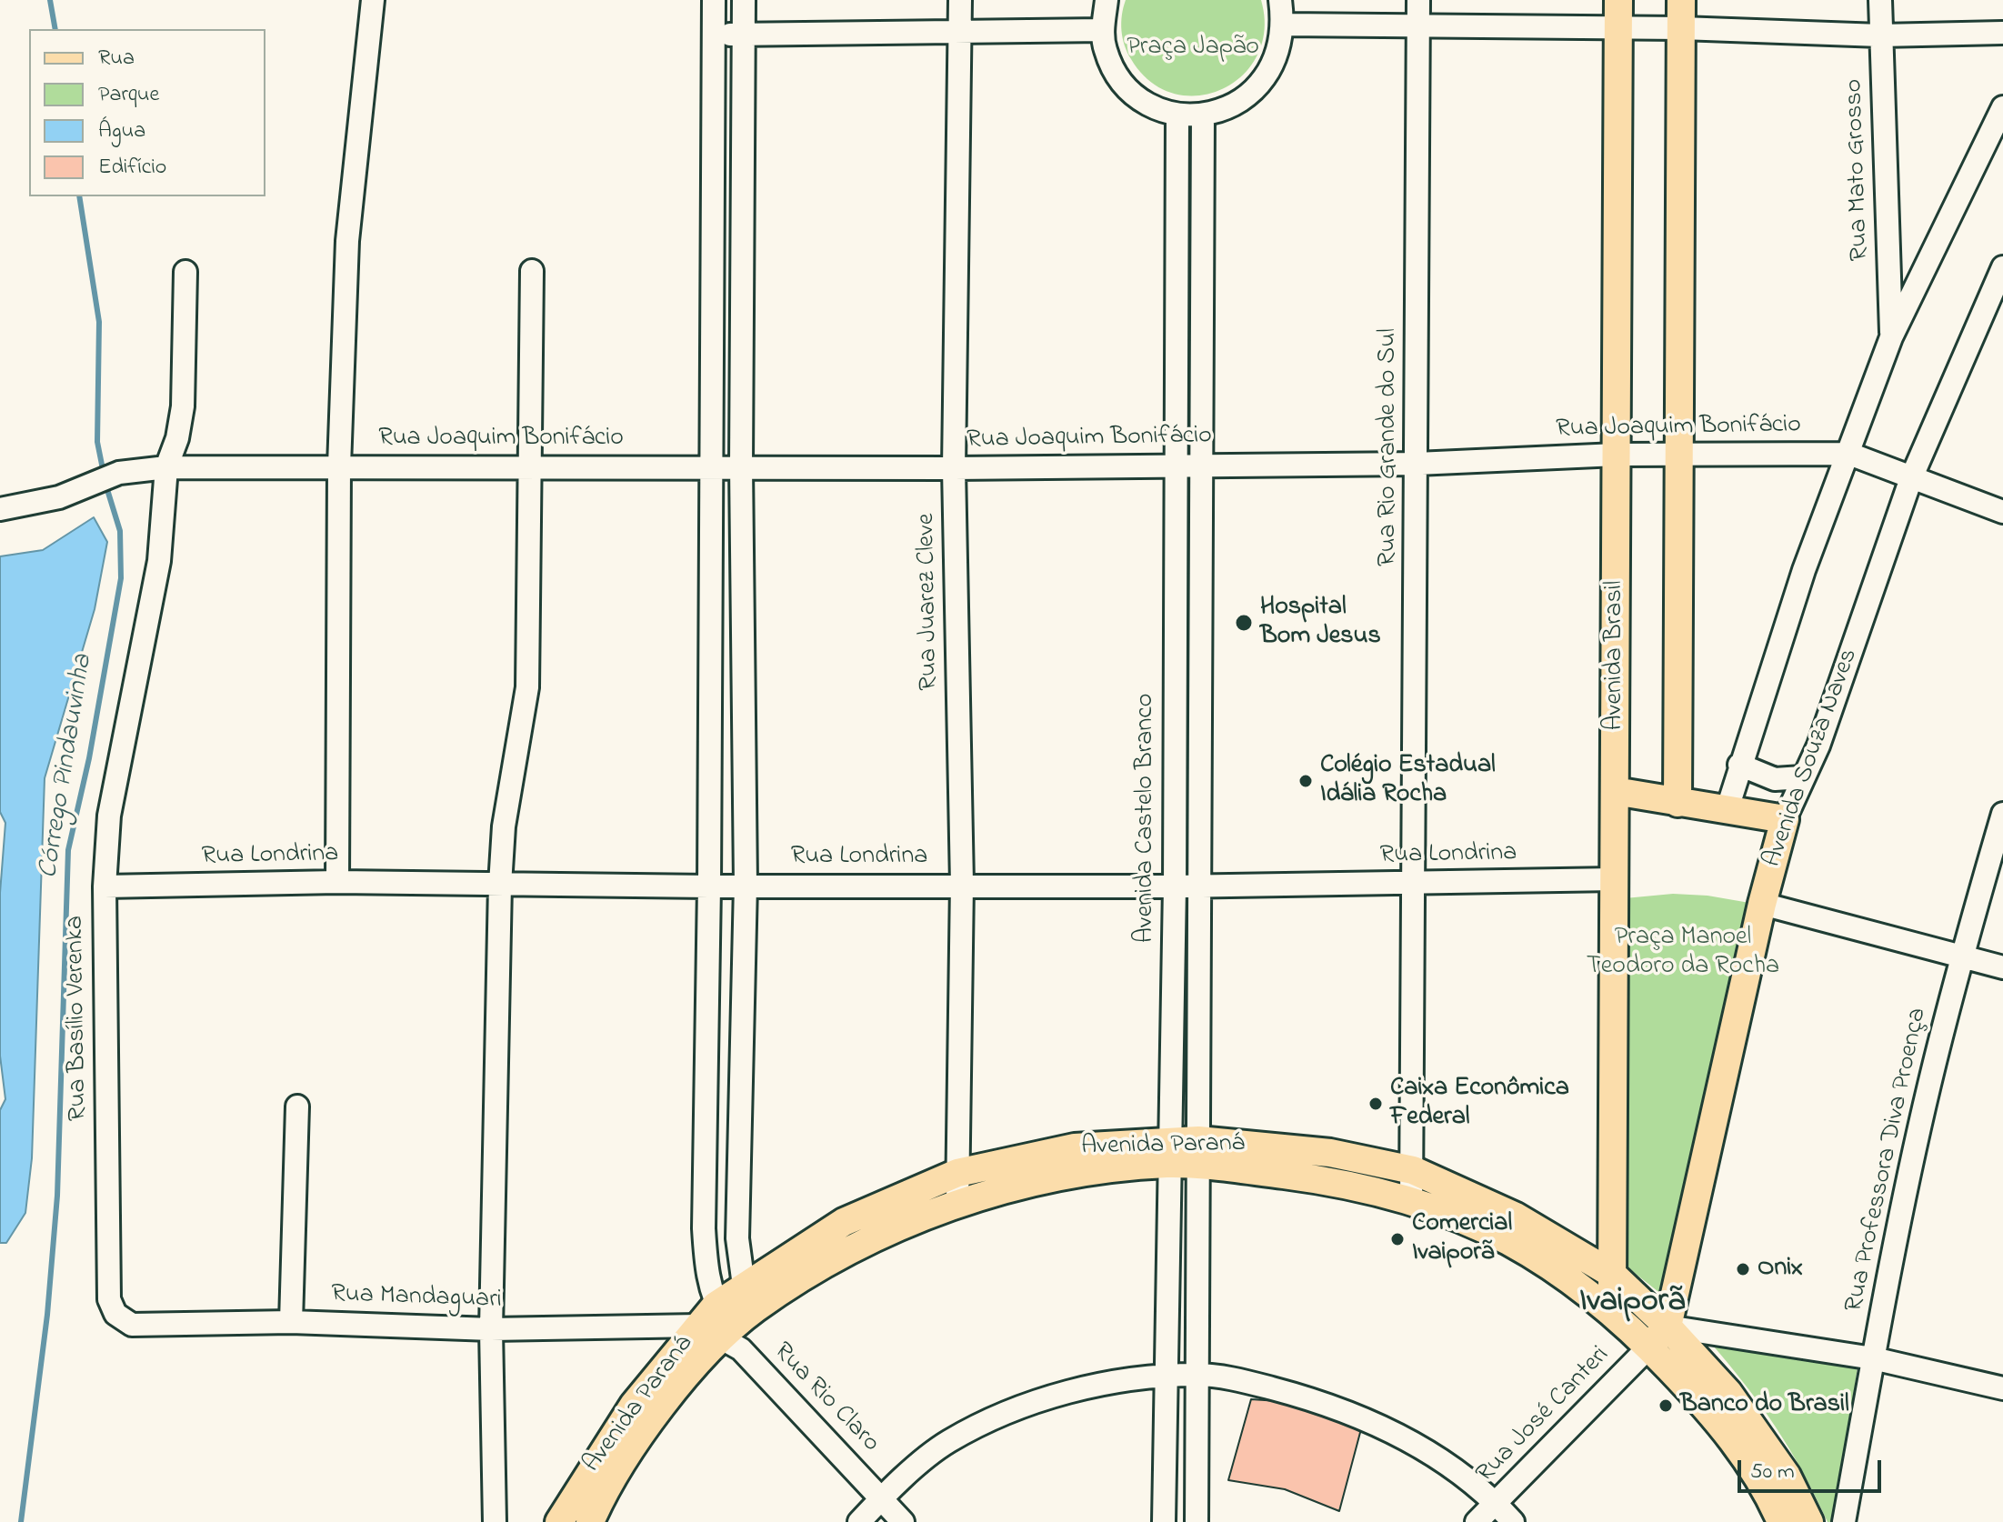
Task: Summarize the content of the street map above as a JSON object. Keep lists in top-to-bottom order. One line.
{"streets":{"main road":["Avenida Brasil","Avenida Souza Naves","Avenida Paraná"],"street":["Rua Mato Grosso","Rua Joaquim Bonifácio","Rua Rio Grande do Sul","Rua Juarez Cleve","Avenida Castelo Branco","Rua Londrina","Rua Basílio Verenka","Rua Professora Diva Proença","Rua Mandaguari","Rua Rio Claro","Rua José Canteri"]},"crossings":[["Rua Joaquim Bonifácio","Rua Rio Grande do Sul"],["Rua Joaquim Bonifácio","Rua Juarez Cleve"],["Rua Joaquim Bonifácio","Avenida Brasil"],["Rua Joaquim Bonifácio","Avenida Souza Naves"],["Rua Joaquim Bonifácio","Avenida Castelo Branco"],["Rua Joaquim Bonifácio","Rua Basílio Verenka"],["Rua Rio Grande do Sul","Rua Londrina"],["Rua Rio Grande do Sul","Avenida Paraná"],["Rua Juarez Cleve","Rua Londrina"],["Rua Juarez Cleve","Avenida Paraná"],["Avenida Brasil","Rua Londrina"],["Avenida Brasil","Avenida Paraná"],["Avenida Souza Naves","Avenida Paraná"],["Avenida Souza Naves","Rua José Canteri"],["Avenida Castelo Branco","Rua Londrina"],["Avenida Castelo Branco","Avenida Paraná"],["Rua Londrina","Rua Basílio Verenka"],["Rua Basílio Verenka","Rua Mandaguari"],["Avenida Paraná","Rua Mandaguari"],["Avenida Paraná","Rua Rio Claro"],["Avenida Paraná","Rua José Canteri"],["Rua Mandaguari","Rua Rio Claro"]],"districts":["Ivaiporã"],"water":["Córrego Pindauvinha"],"parks":["Praça Japão","Praça Manoel Teodoro da Rocha"],"places":["Hospital Bom Jesus","Colégio Estadual Idália Rocha","Caixa Econômica Federal","Comercial Ivaiporã","Onix","Banco do Brasil"],"legend":["Rua","Parque","Água","Edifício"],"scale_bar":"50 m"}
